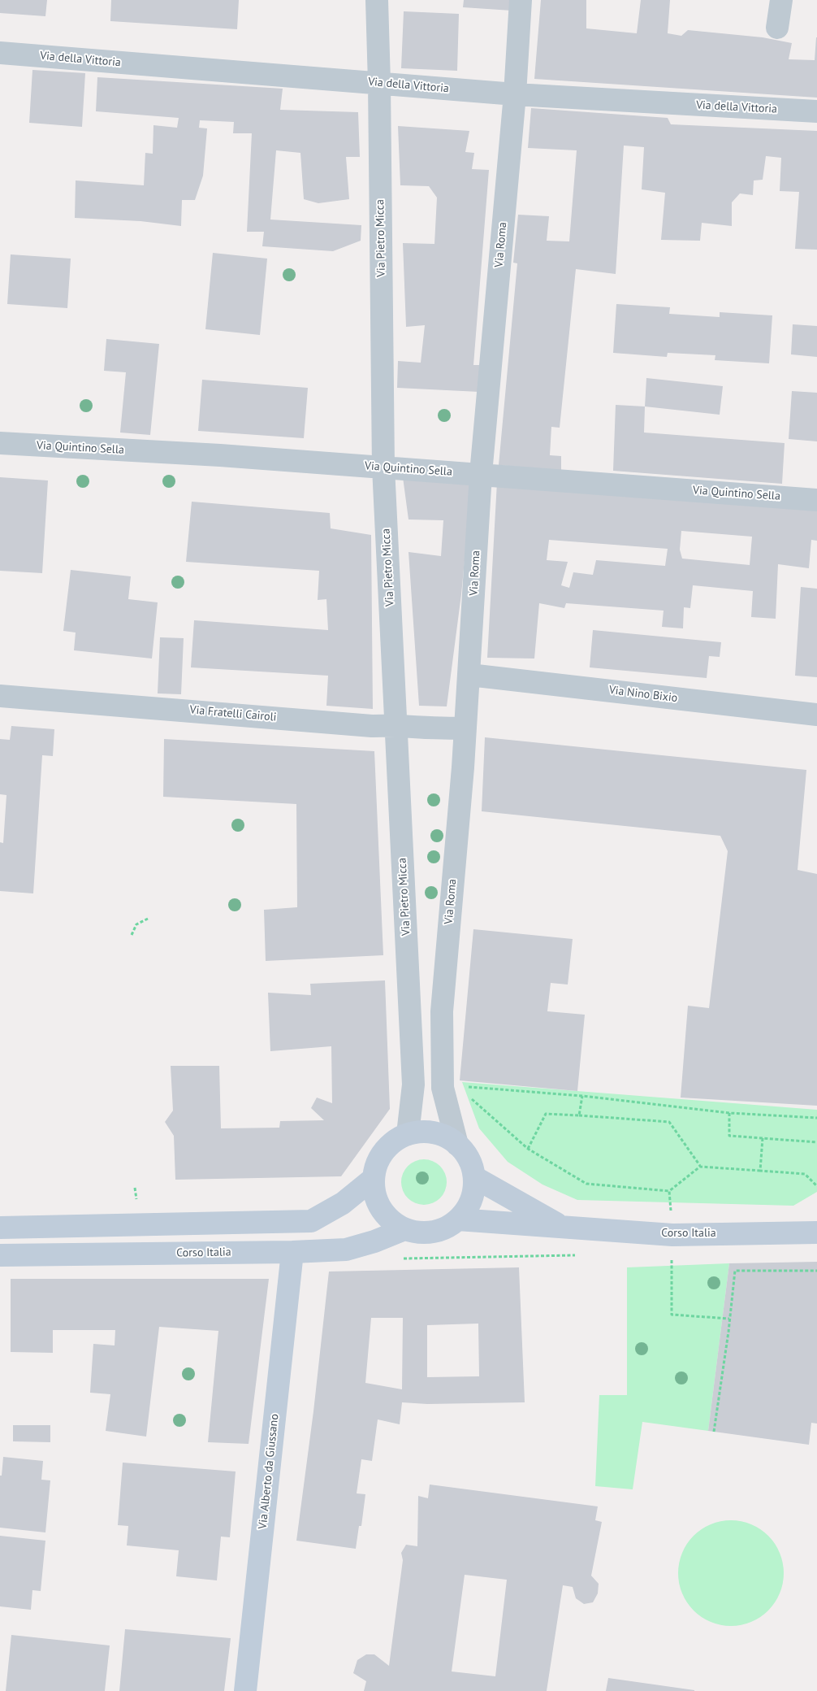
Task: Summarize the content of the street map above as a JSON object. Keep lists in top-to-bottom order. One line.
{"streets":{"street":["Via della Vittoria","Via Pietro Micca","Via Roma","Via Quintino Sella","Via Nino Bixio","Via Fratelli Cairoli","Corso Italia","Via Alberto da Giussano"]},"crossings":[["Via della Vittoria","Via Pietro Micca"],["Via della Vittoria","Via Roma"],["Via Pietro Micca","Via Roma"],["Via Pietro Micca","Via Quintino Sella"],["Via Pietro Micca","Via Fratelli Cairoli"],["Via Pietro Micca","Corso Italia"],["Via Roma","Via Quintino Sella"],["Via Roma","Via Nino Bixio"],["Via Roma","Via Fratelli Cairoli"],["Via Roma","Corso Italia"],["Corso Italia","Via Alberto da Giussano"]]}
